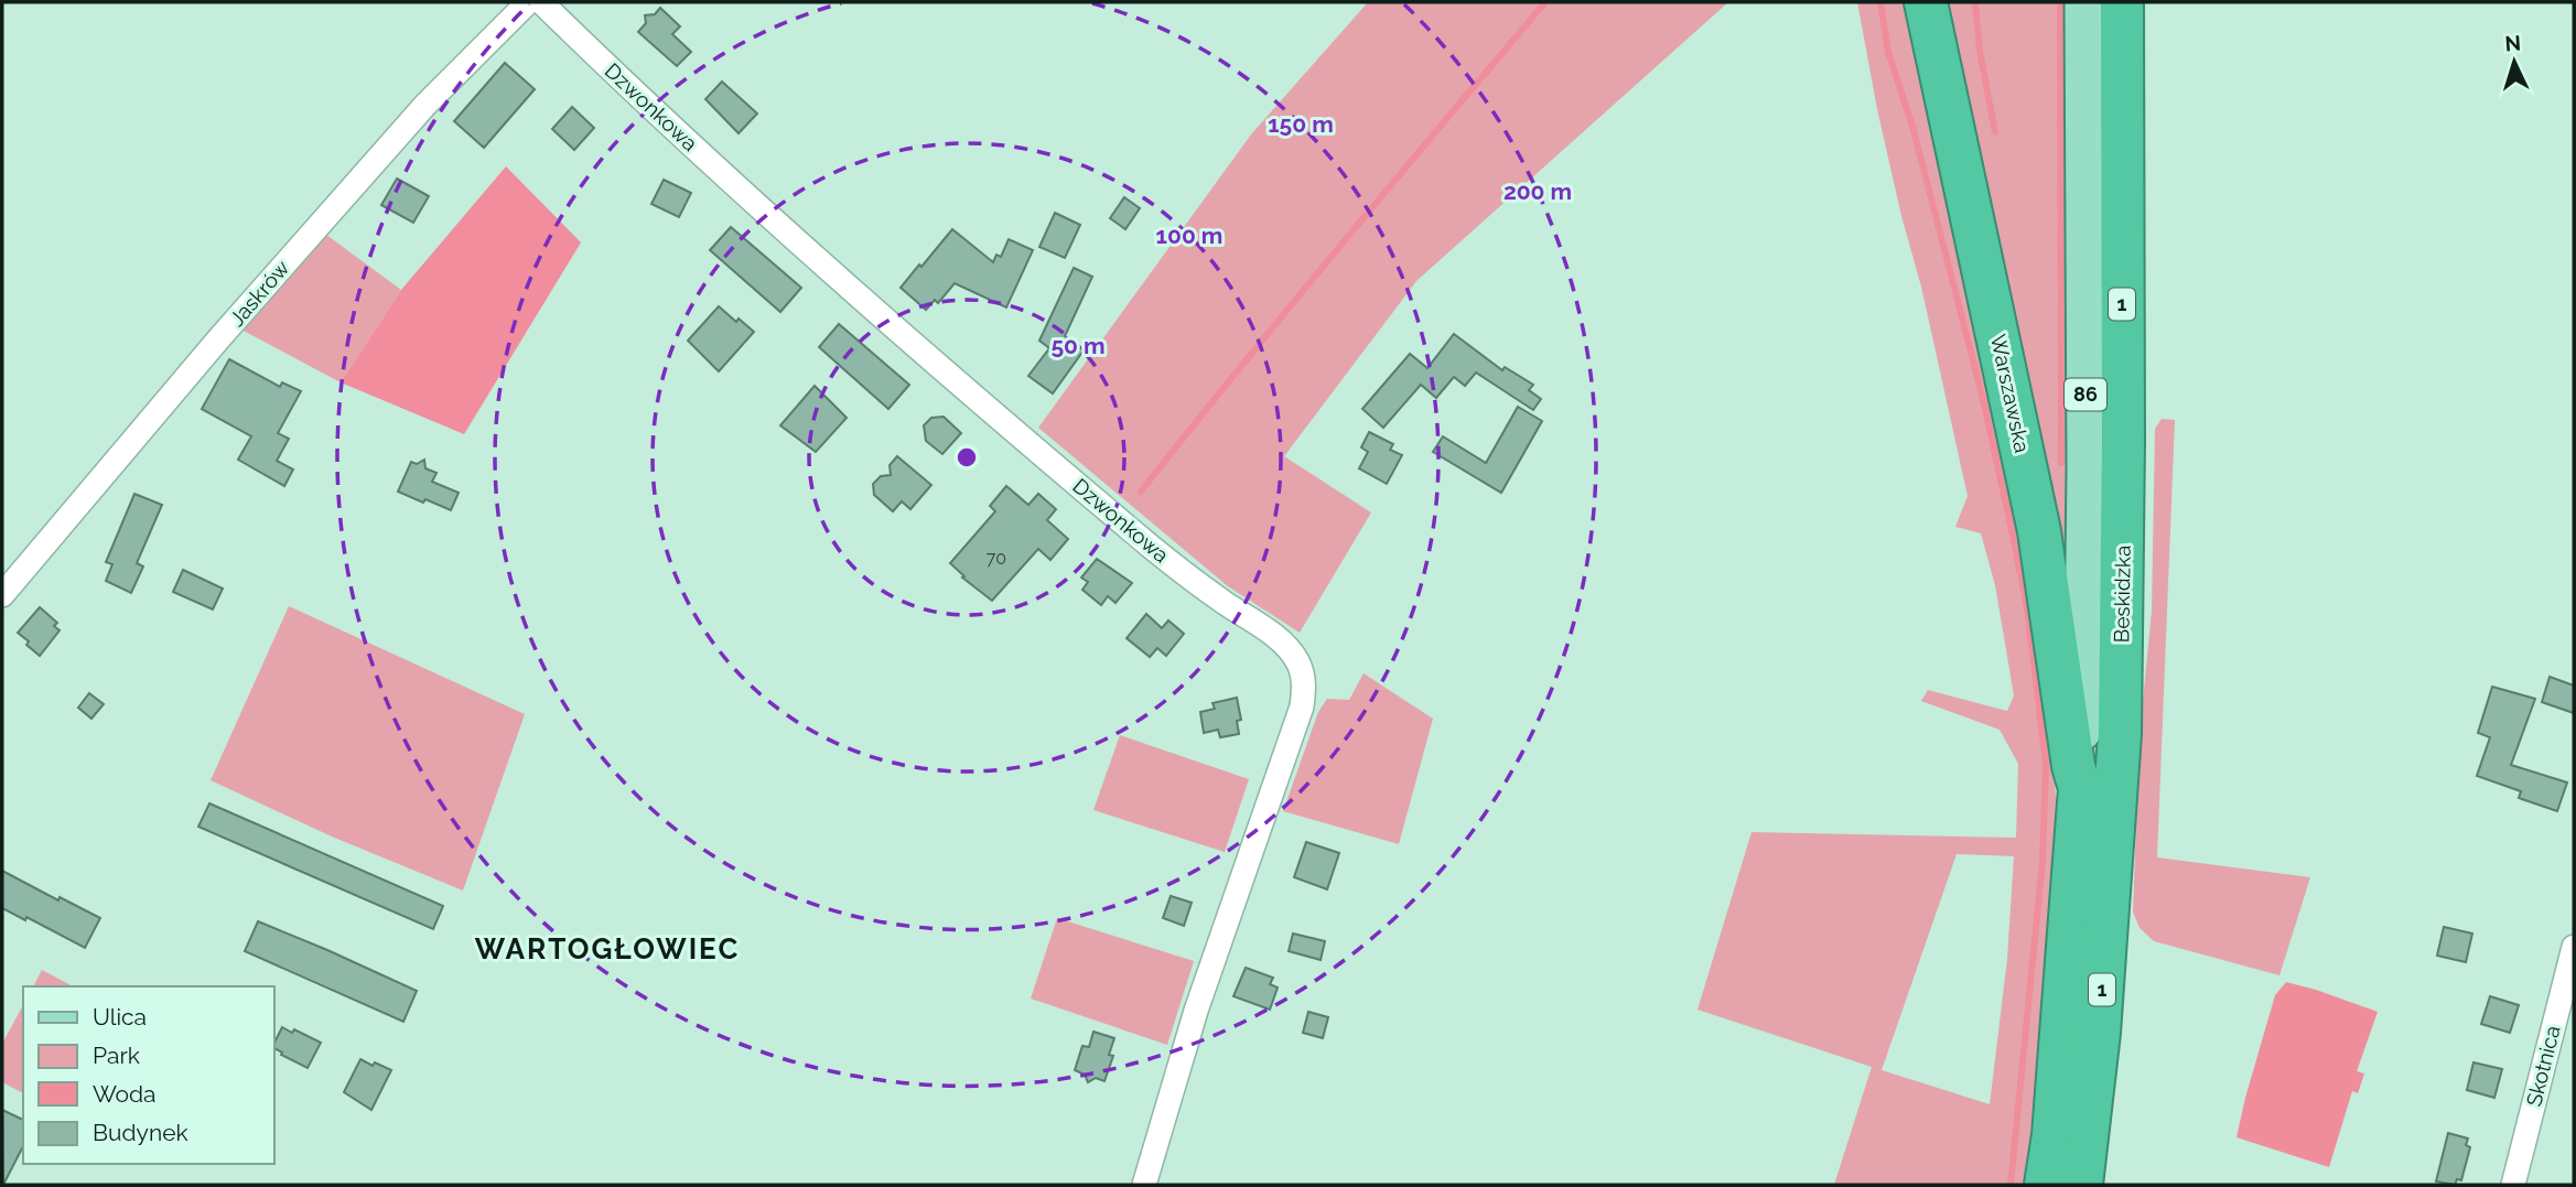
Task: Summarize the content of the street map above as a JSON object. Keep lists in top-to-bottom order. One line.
{"streets":{"highway":["1","Warszawska","Beskidzka"],"main road":["86"],"street":["Dzwonkowa","Jaskrów","Skotnica"]},"crossings":[["Warszawska","Beskidzka"]],"districts":["WARTOGŁOWIEC"],"house_numbers":["70"],"legend":["Ulica","Park","Woda","Budynek"],"north":"top","rings":["150 m","200 m","100 m","50 m"]}
